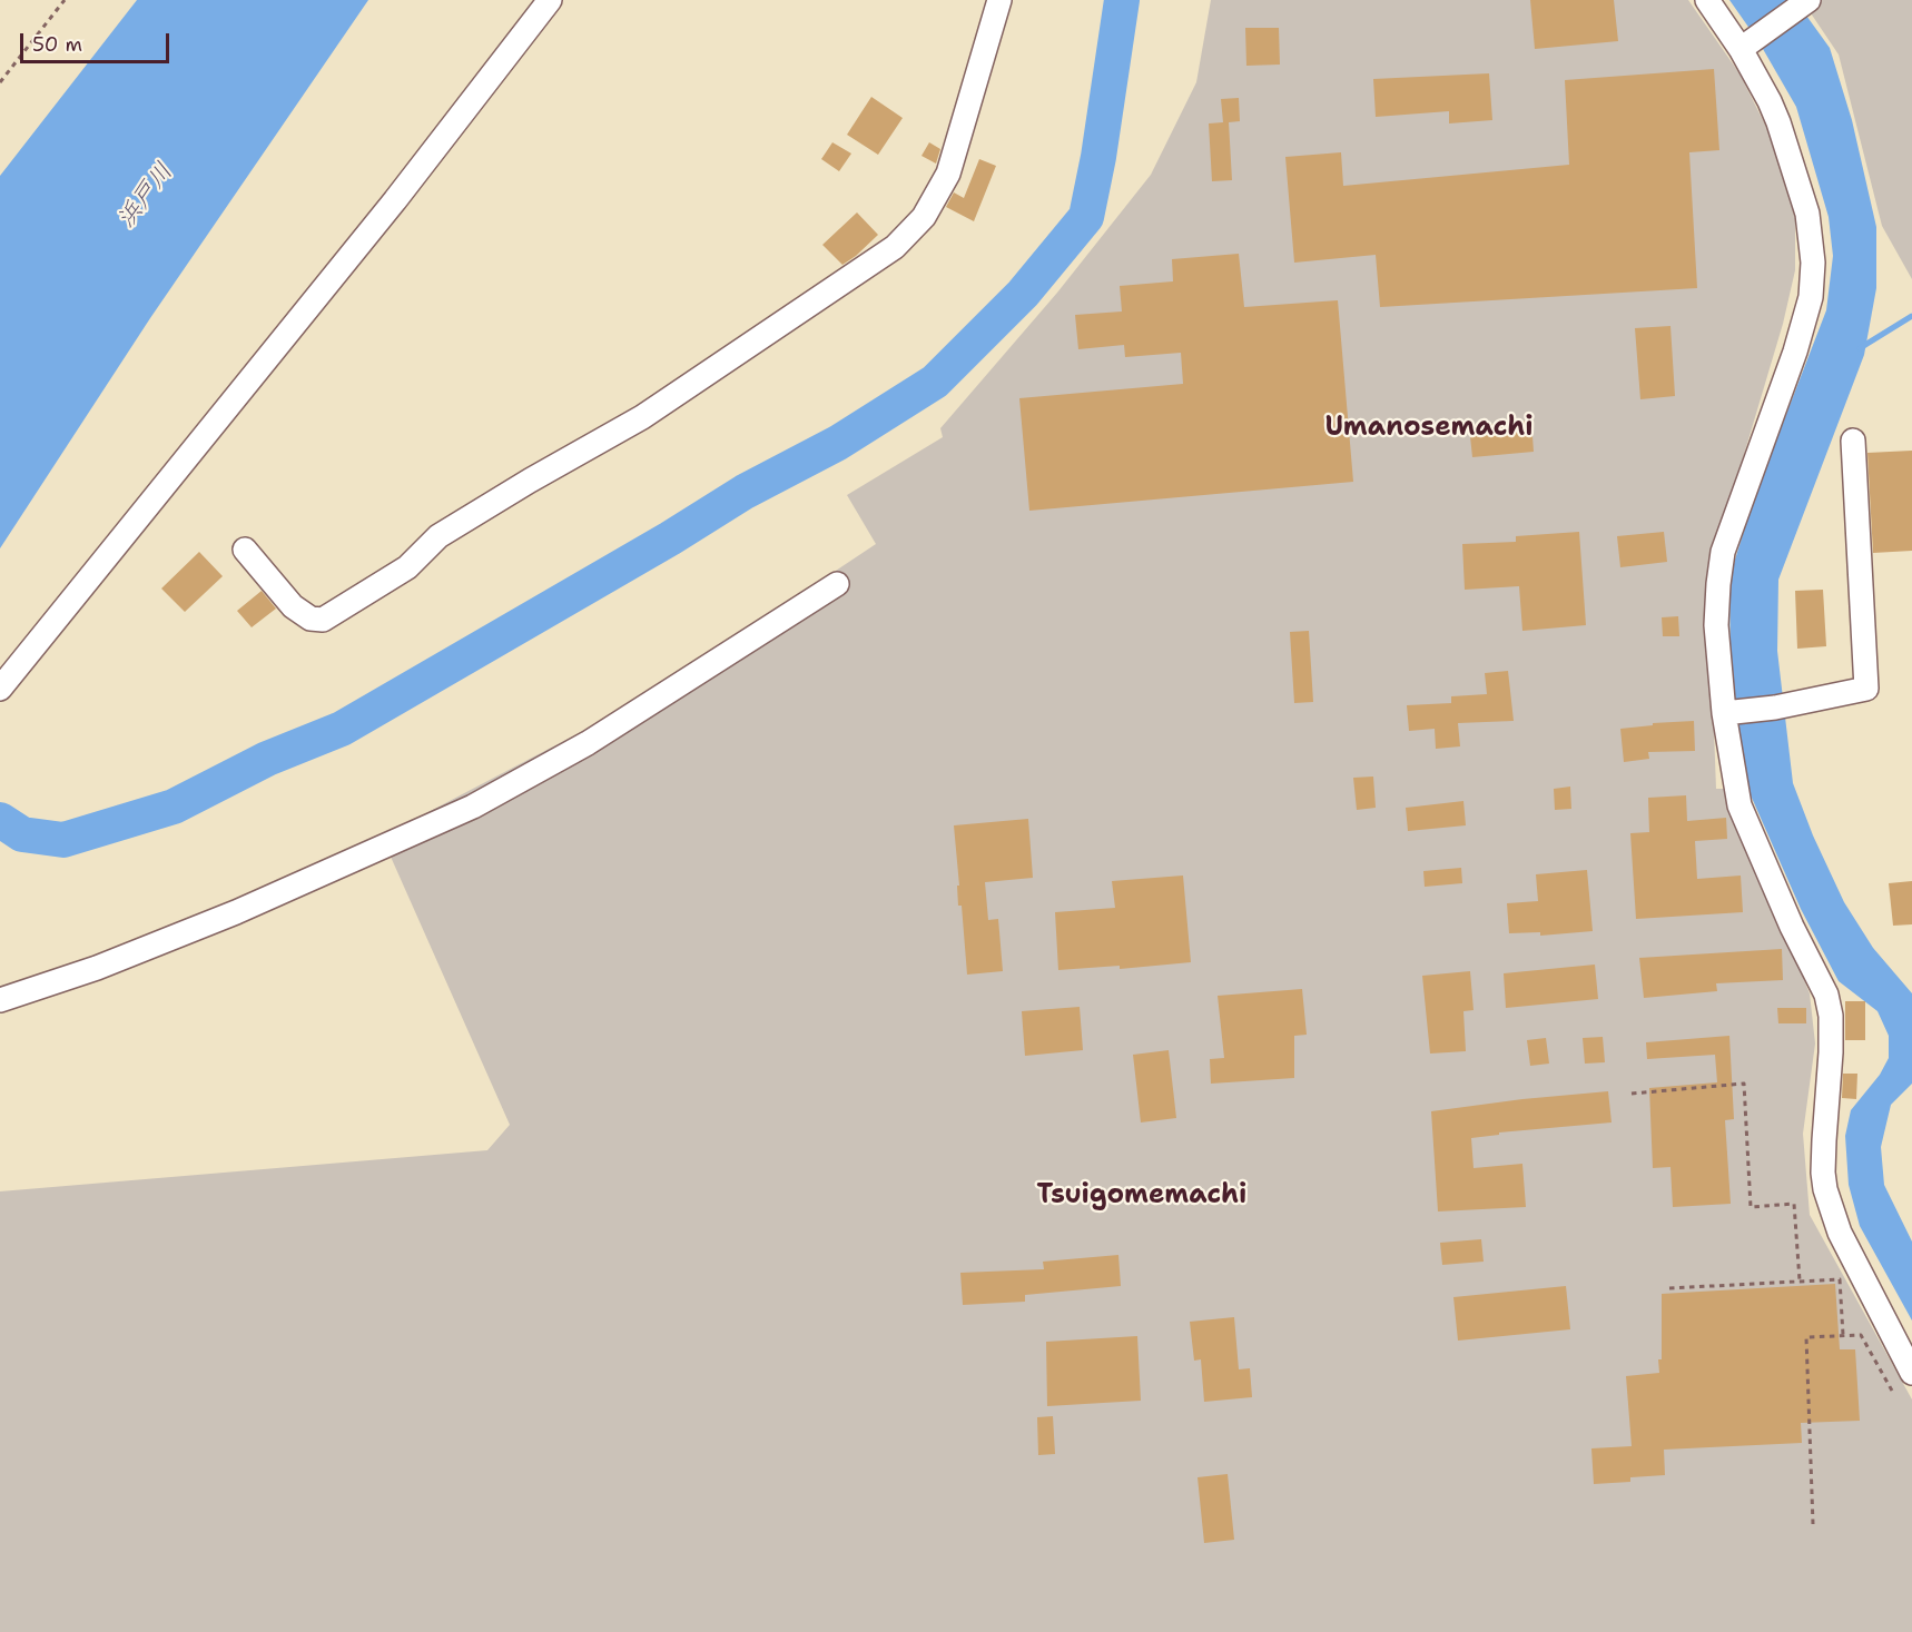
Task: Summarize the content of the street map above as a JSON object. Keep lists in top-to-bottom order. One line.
{"districts":["Umanosemachi","Tsuigomemachi"],"water":["浜戸川"],"scale_bar":"50 m"}
